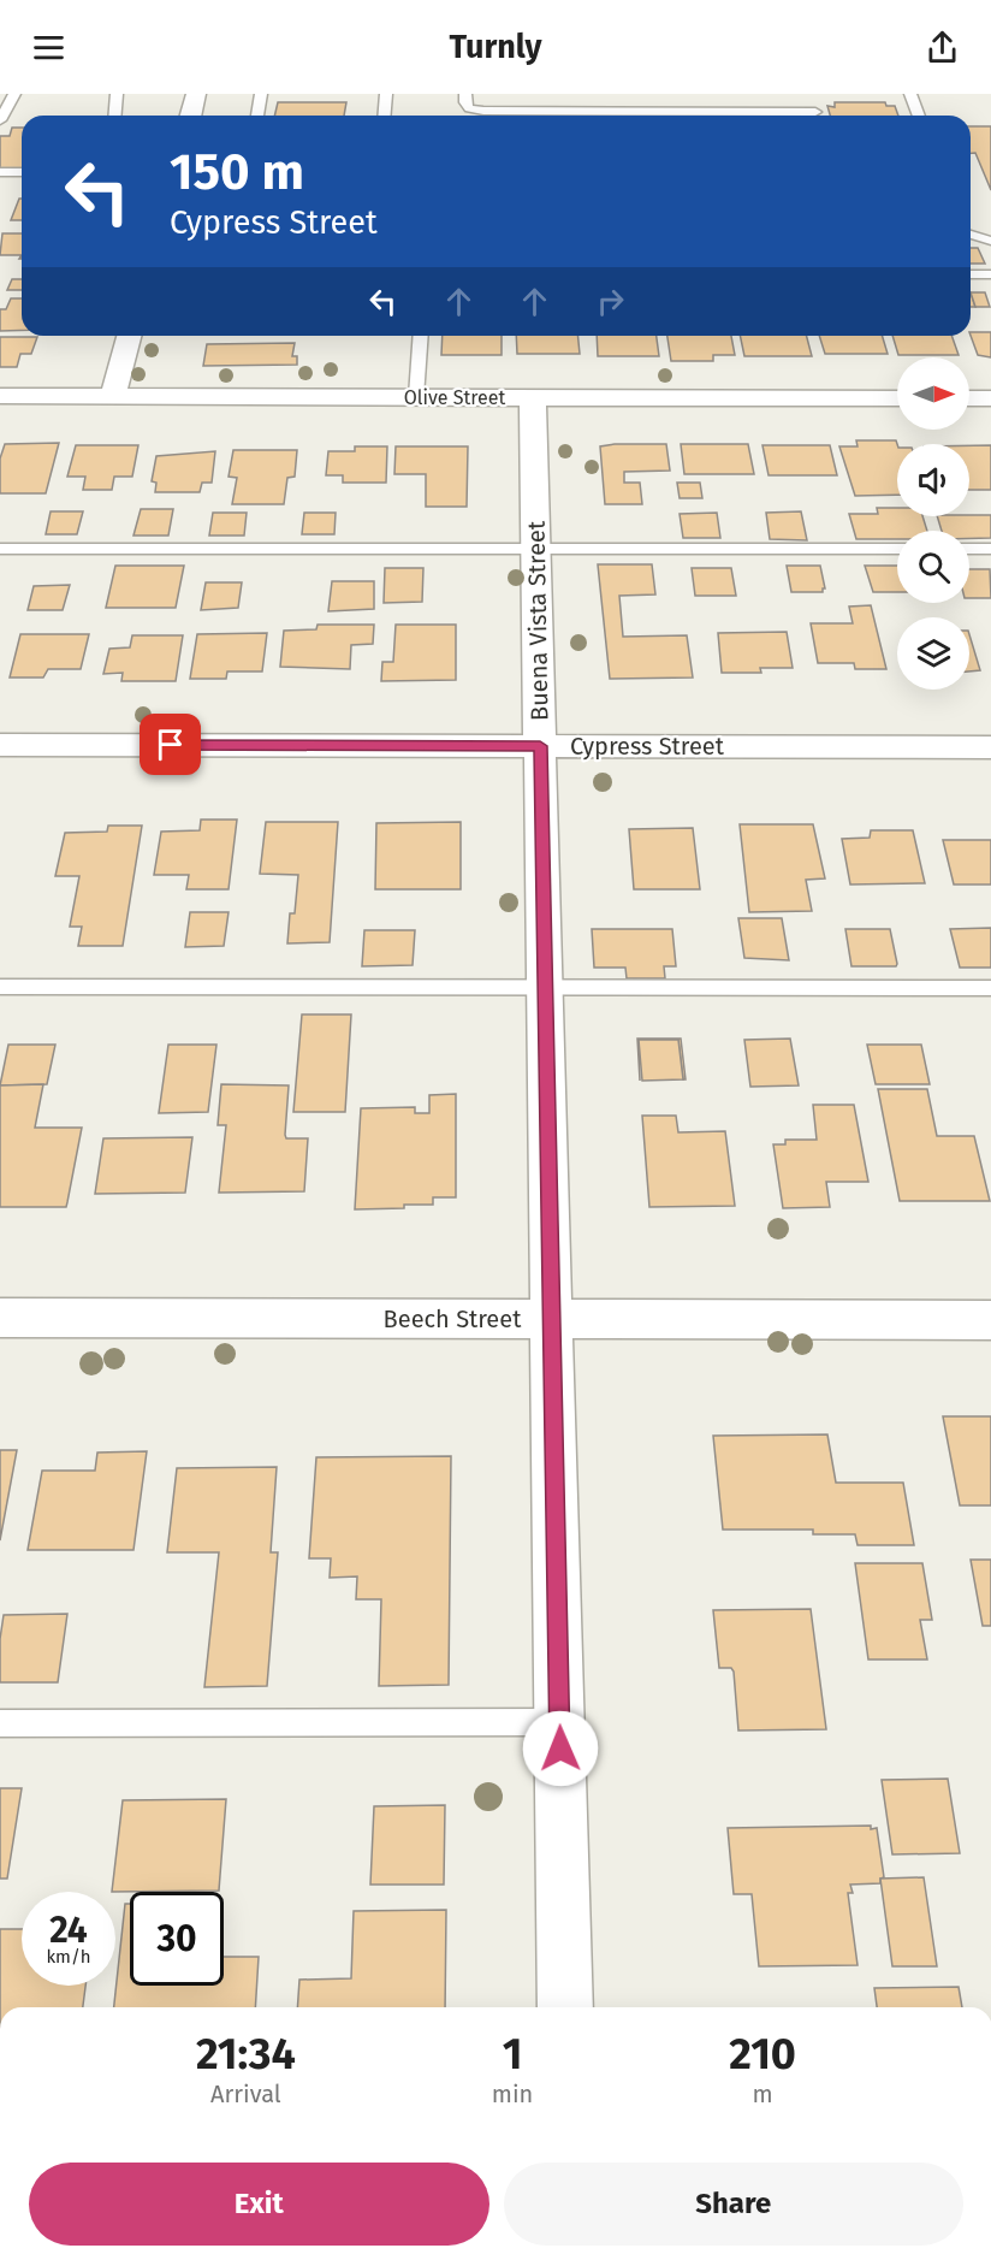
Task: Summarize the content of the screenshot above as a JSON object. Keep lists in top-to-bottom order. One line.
{"streets":{"street":["Olive Street","Buena Vista Street","Cypress Street","Beech Street"]},"crossings":[["Olive Street","Buena Vista Street"],["Buena Vista Street","Cypress Street"],["Buena Vista Street","Beech Street"]],"north":"right","page":{"header":"Turnly","turn":["150 m","Cypress Street"],"speed":"24 km/h","limit":"30","eta":["21:34","Arrival","1","min","210","m"],"buttons":["Exit","Share"]}}
